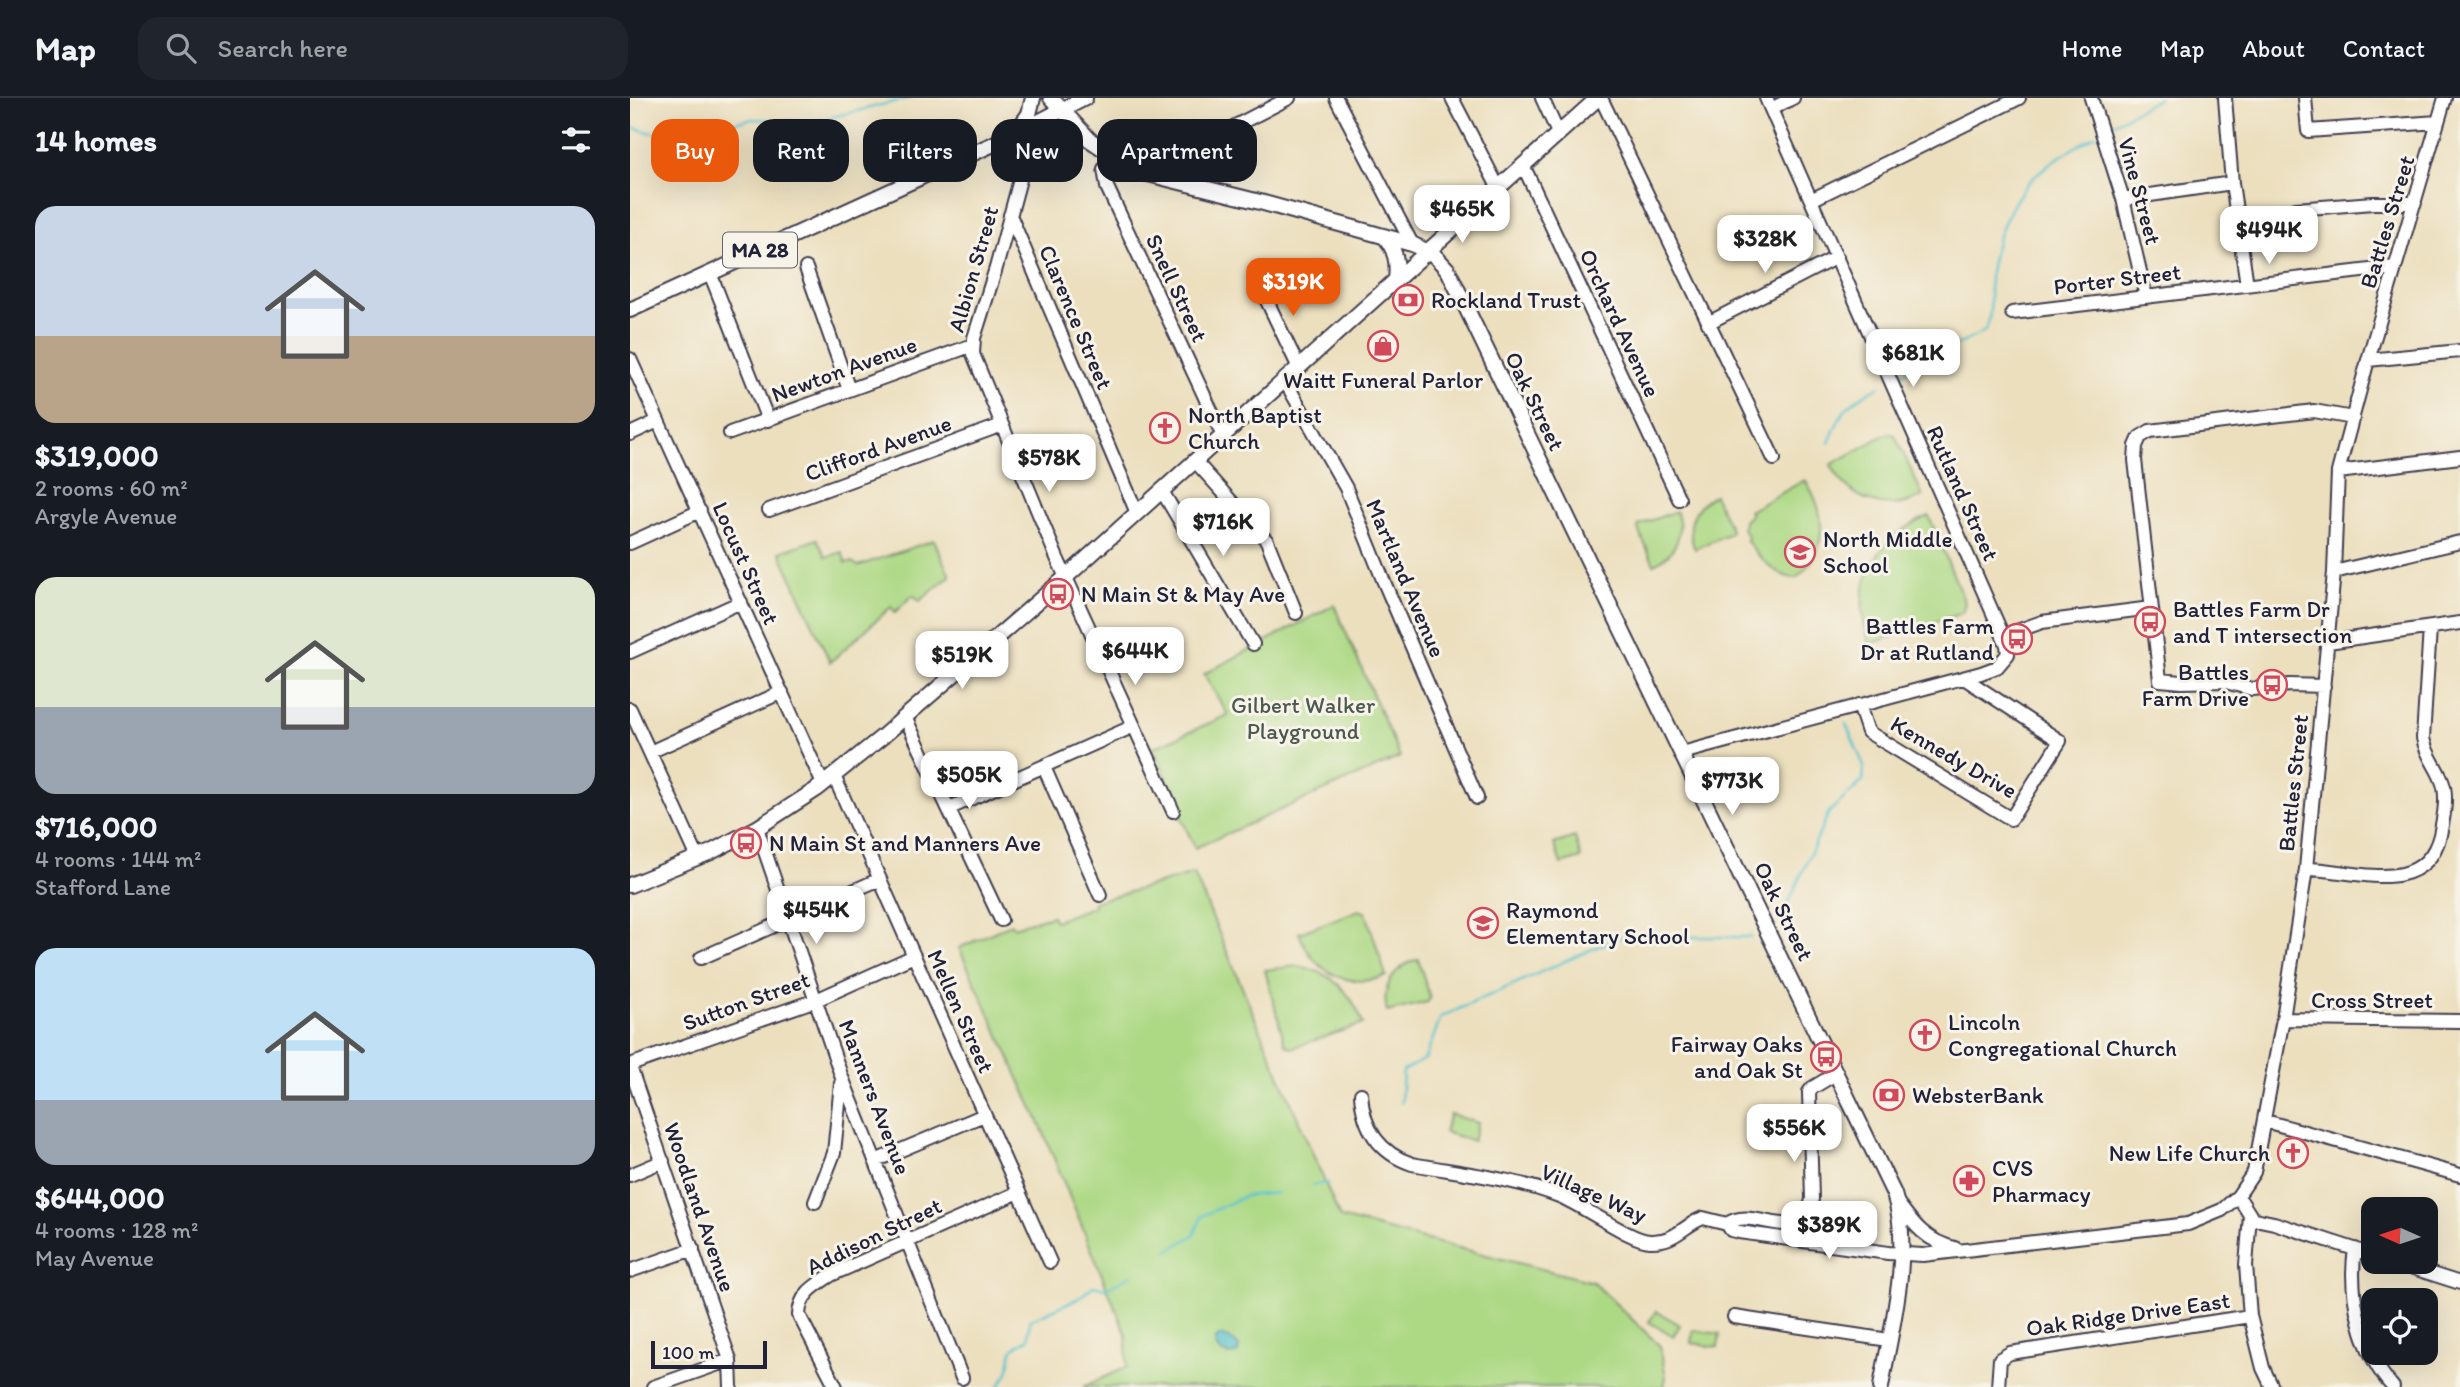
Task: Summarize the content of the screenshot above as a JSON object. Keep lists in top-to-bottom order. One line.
{"streets":{"main road":["MA 28","Oak Street"],"street":["Vine Street","Battles Street","Albion Street","Porter Street","Snell Street","Clarence Street","Orchard Avenue","Newton Avenue","Clifford Avenue","Rutland Street","Locust Street","Martland Avenue","Kennedy Drive","Cross Street","Sutton Street","Mellen Street","Manners Avenue","Village Way","Woodland Avenue","Addison Street","Oak Ridge Drive East"]},"crossings":[["Vine Street","Porter Street"],["Battles Street","Porter Street"],["Battles Street","Oak Street"],["Battles Street","Cross Street"],["Battles Street","Village Way"],["Albion Street","Clarence Street"],["Albion Street","Newton Avenue"],["Albion Street","Clifford Avenue"],["Oak Street","Village Way"],["Locust Street","Mellen Street"],["Sutton Street","Mellen Street"],["Sutton Street","Manners Avenue"],["Sutton Street","Woodland Avenue"],["Mellen Street","Addison Street"],["Manners Avenue","Addison Street"]],"parks":["Gilbert Walker Playground"],"places":{"bank":["Rockland Trust","WebsterBank"],"shop":["Waitt Funeral Parlor"],"church":["North Baptist Church","Lincoln Congregational Church","New Life Church"],"school or university":["North Middle School","Raymond Elementary School"],"bus stop":["N Main St & May Ave","Battles Farm Dr and T intersection","Battles Farm Dr at Rutland","Battles Farm Drive","N Main St and Manners Ave","Fairway Oaks and Oak St"],"pharmacy":["CVS Pharmacy"]},"scale_bar":"100 m","north":"left","page":{"header":"Map","search":"Search here","nav":["Home","Map","About","Contact"],"heading":"14 homes","chip":["Buy","Rent","Filters","New","Apartment"],"list":[{"name":"$319,000","note":"2 rooms · 60 m² · Argyle Avenue"},{"name":"$716,000","note":"4 rooms · 144 m² · Stafford Lane"},{"name":"$644,000","note":"4 rooms · 128 m² · May Avenue"}],"price":["$465K","$494K","$328K","$319K","$681K","$578K","$716K","$644K","$519K","$505K","$773K","$454K","$556K","$389K"],"scale":"100 m"}}
